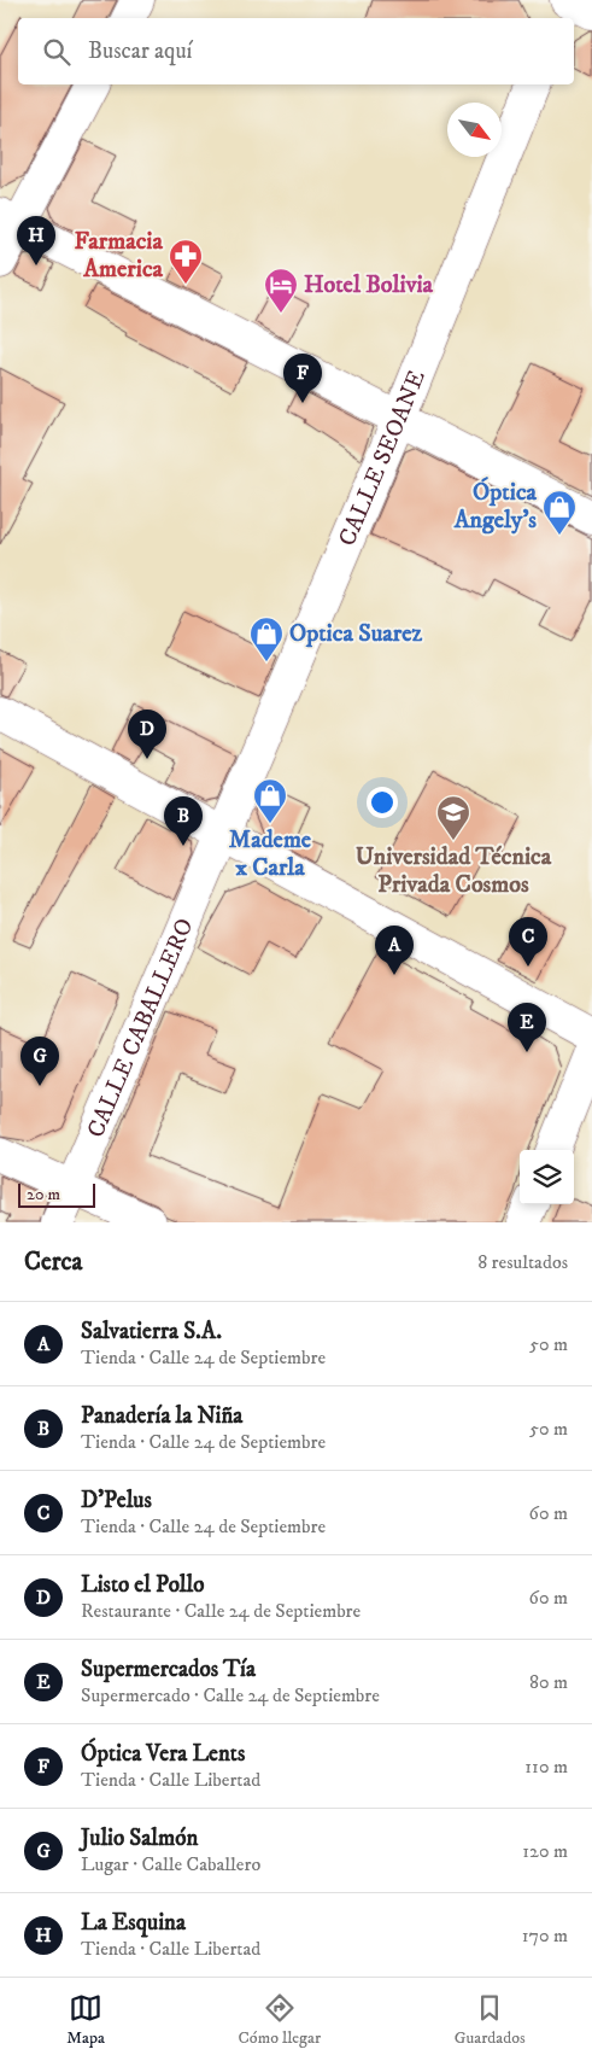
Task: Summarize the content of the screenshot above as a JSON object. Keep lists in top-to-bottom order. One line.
{"streets":{"street":["CALLE SEOANE","CALLE CABALLERO"]},"crossings":[["CALLE SEOANE","CALLE CABALLERO"]],"places":{"pharmacy":["Farmacia America"],"hotel":["Hotel Bolivia"],"shop":["Óptica Angely's","Optica Suarez","Mademe x Carla"],"school or university":["Universidad Técnica Privada Cosmos"]},"scale_bar":"20 m","north":"bottom right","page":{"search":"Buscar aquí","pins":["H","F","D","B","C","A","E","G"],"scale":"20 m","heading":["Cerca","8 resultados"],"list":[{"mark":"A","name":"Salvatierra S.A.","note":"Tienda · Calle 24 de Septiembre","value":"50 m"},{"mark":"B","name":"Panadería la Niña","note":"Tienda · Calle 24 de Septiembre","value":"50 m"},{"mark":"C","name":"D'Pelus","note":"Tienda · Calle 24 de Septiembre","value":"60 m"},{"mark":"D","name":"Listo el Pollo","note":"Restaurante · Calle 24 de Septiembre","value":"60 m"},{"mark":"E","name":"Supermercados Tía","note":"Supermercado · Calle 24 de Septiembre","value":"80 m"},{"mark":"F","name":"Óptica Vera Lents","note":"Tienda · Calle Libertad","value":"110 m"},{"mark":"G","name":"Julio Salmón","note":"Lugar · Calle Caballero","value":"120 m"},{"mark":"H","name":"La Esquina","note":"Tienda · Calle Libertad","value":"170 m"}],"nav":["Mapa","Cómo llegar","Guardados"]}}
